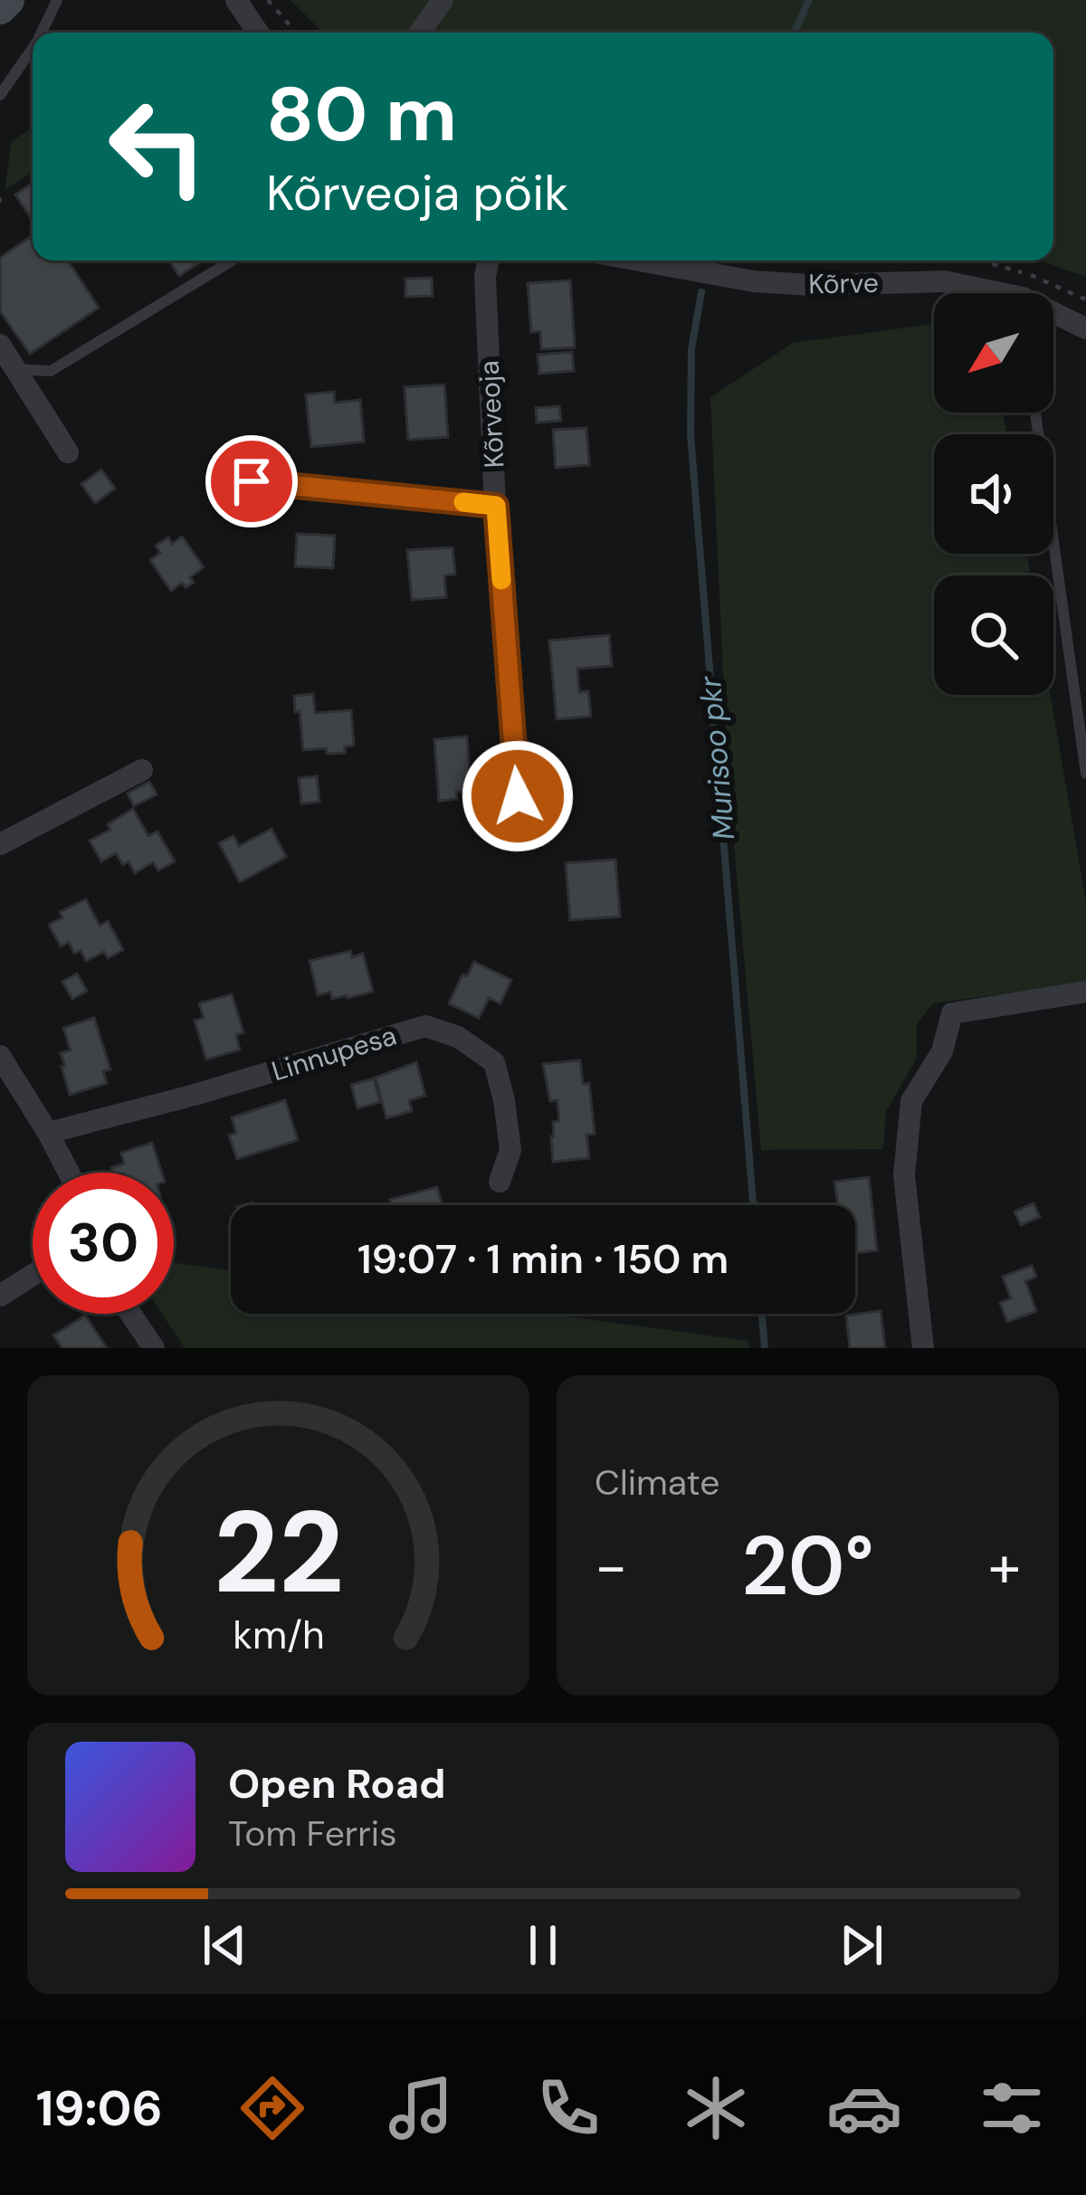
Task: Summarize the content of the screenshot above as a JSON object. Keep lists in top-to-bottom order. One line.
{"streets":{"street":["Kõrve","Kõrveoja","Linnupesa"]},"water":["Murisoo pkr"],"north":"bottom left","page":{"turn":["80 m","Kõrveoja põik"],"limit":"30","trip":"19:07 · 1 min · 150 m","tile":"Climate","heat":["−","20°","+"],"song":["Open Road","Tom Ferris"],"tabs":"19:06","gauge":["22","km/h"]}}
